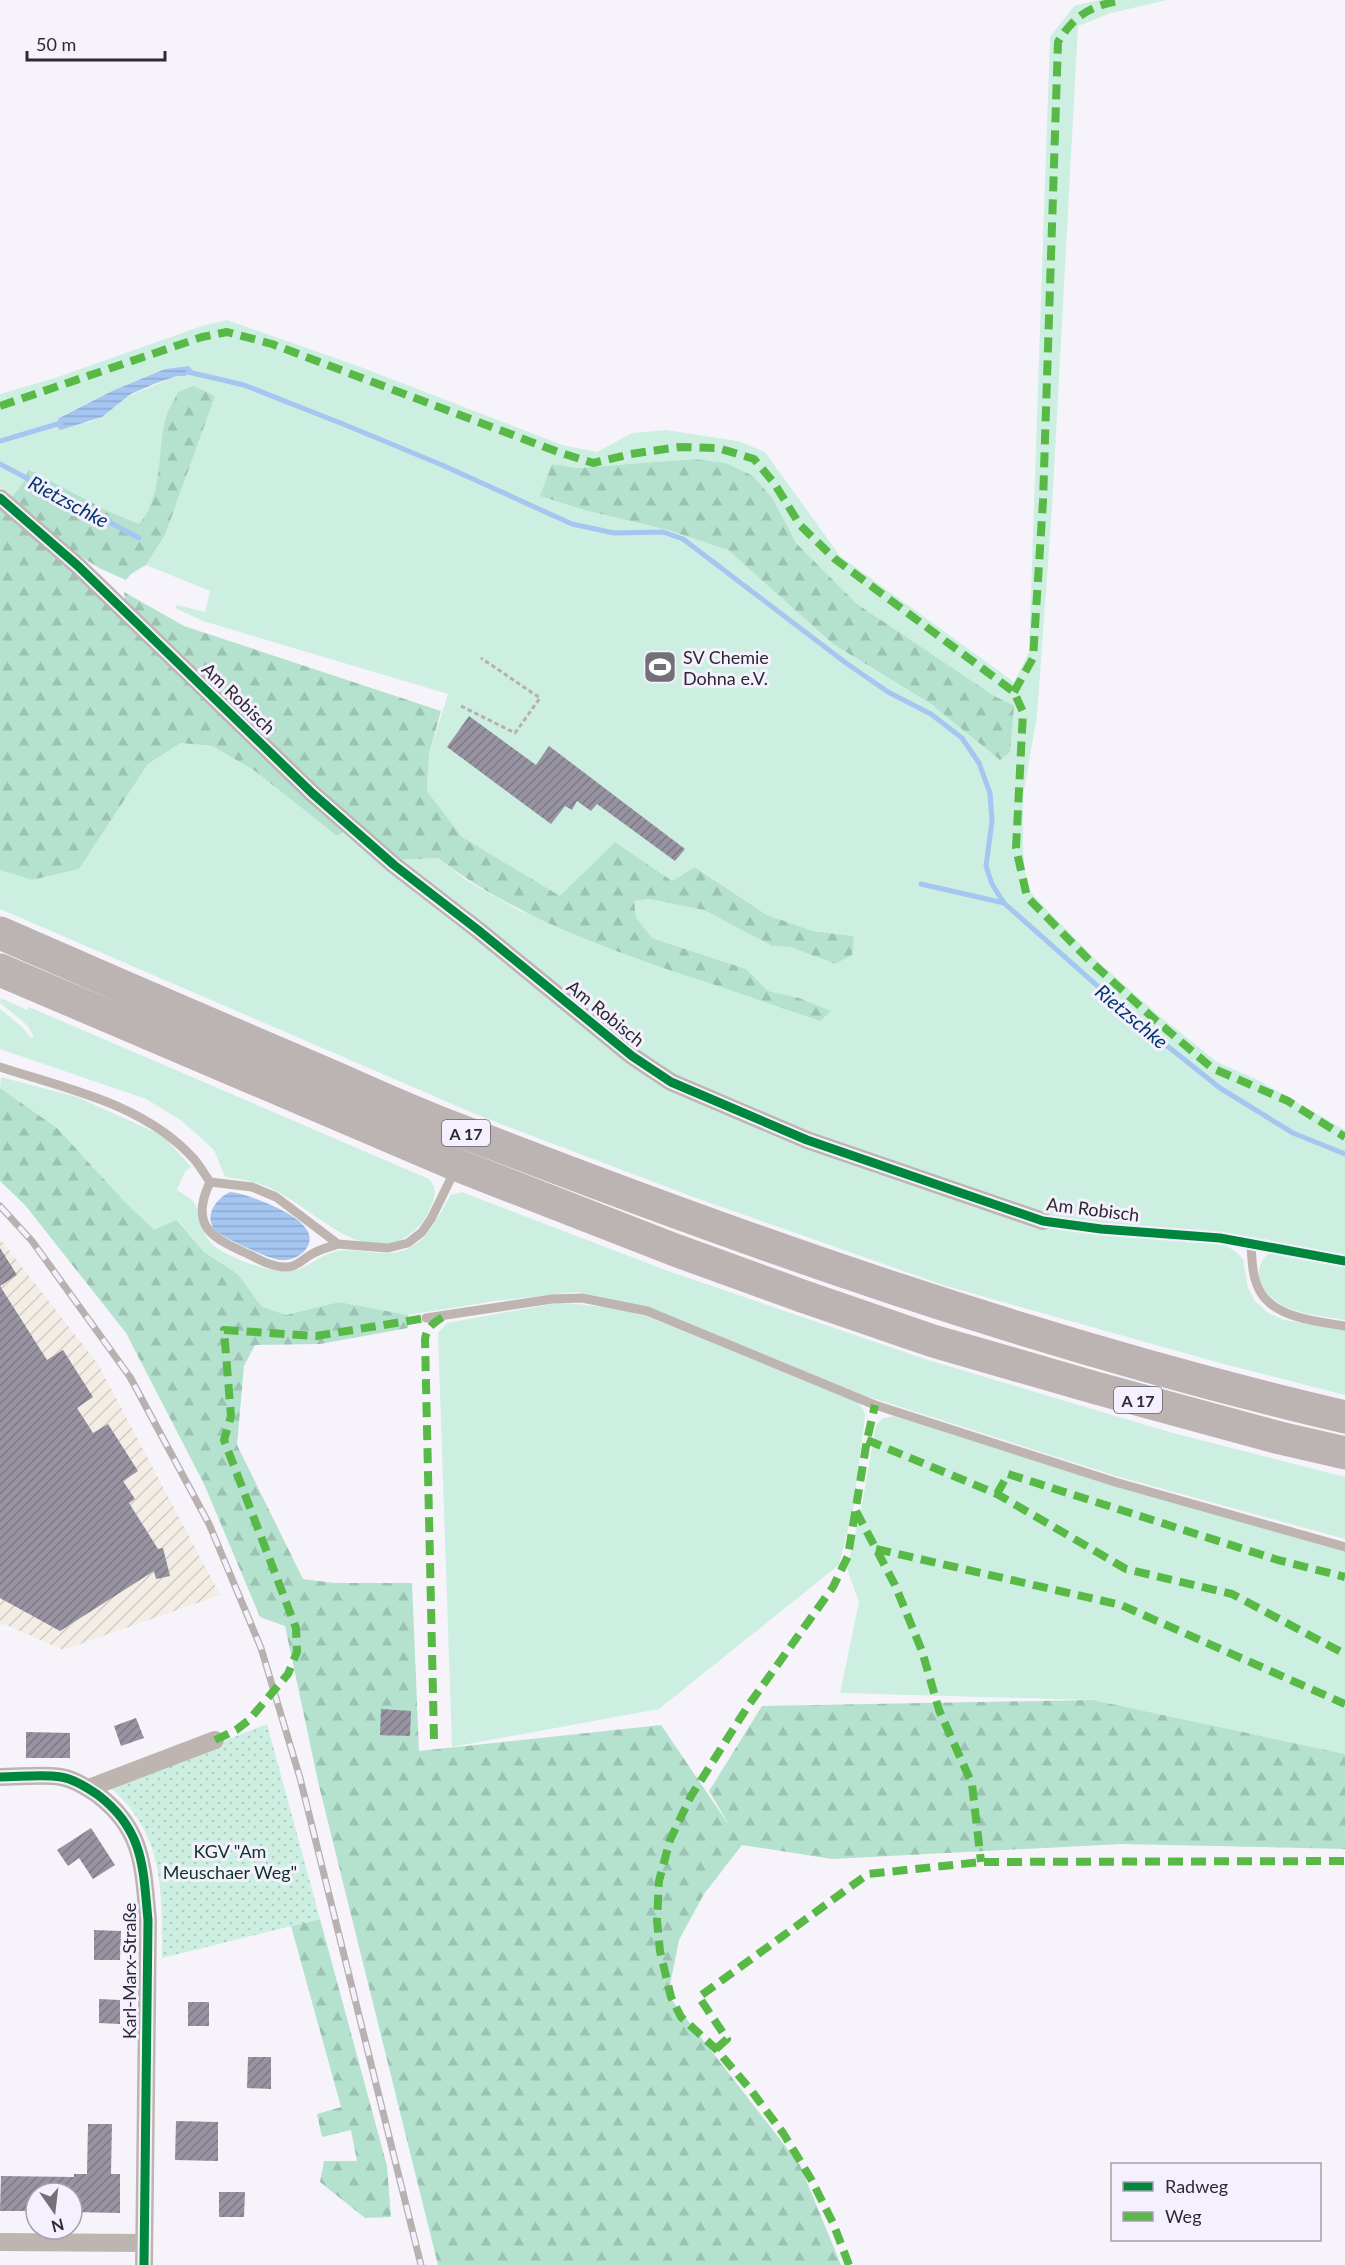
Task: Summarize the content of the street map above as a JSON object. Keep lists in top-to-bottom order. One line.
{"streets":{"highway":["A 17"],"street":["Am Robisch","Karl-Marx-Straße"]},"water":["Rietzschke"],"parks":["KGV \"Am Meuschaer Weg\""],"places":{"sports":["SV Chemie Dohna e.V."]},"legend":["Radweg","Weg"],"scale_bar":"50 m","north":"bottom"}
